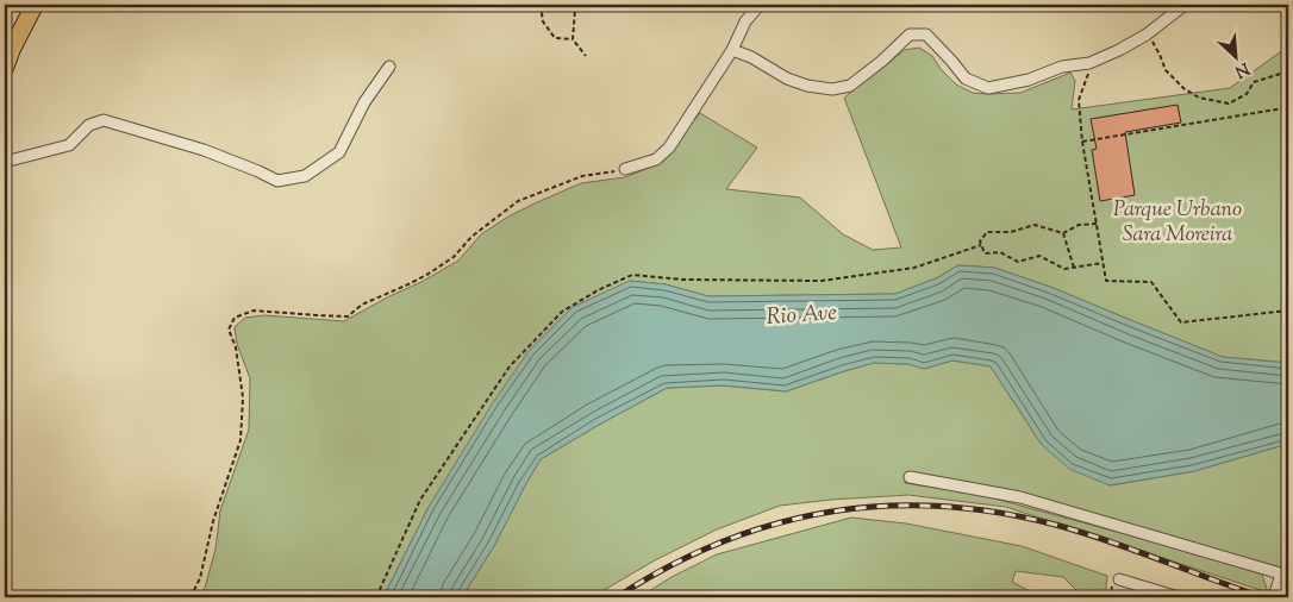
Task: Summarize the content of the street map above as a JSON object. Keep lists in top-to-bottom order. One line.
{"water":["Rio Ave"],"parks":["Parque Urbano Sara Moreira"],"north":"bottom right"}
